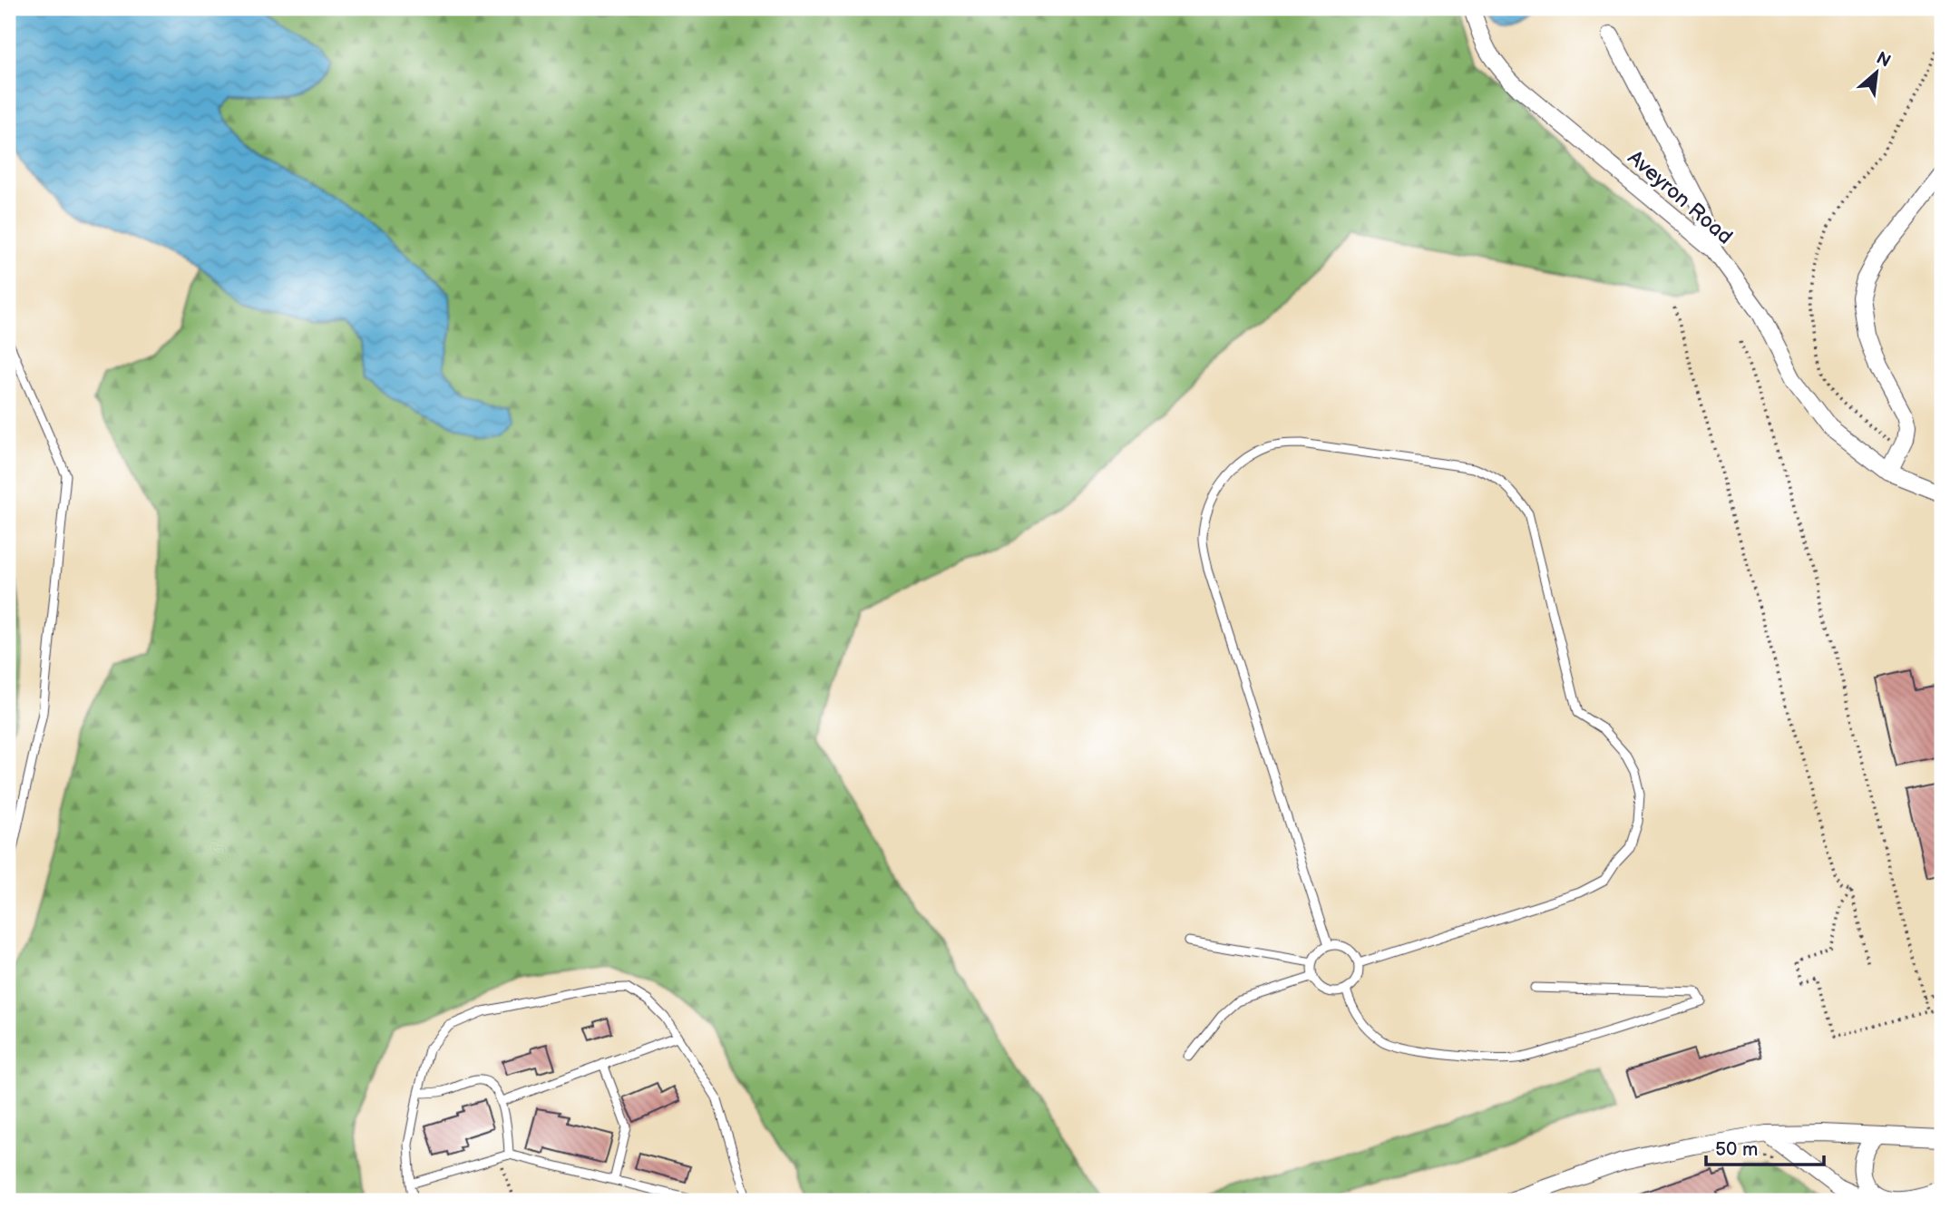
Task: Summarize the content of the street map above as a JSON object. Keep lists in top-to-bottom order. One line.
{"streets":{"street":["Aveyron Road"]},"scale_bar":"50 m","north":"top right"}
